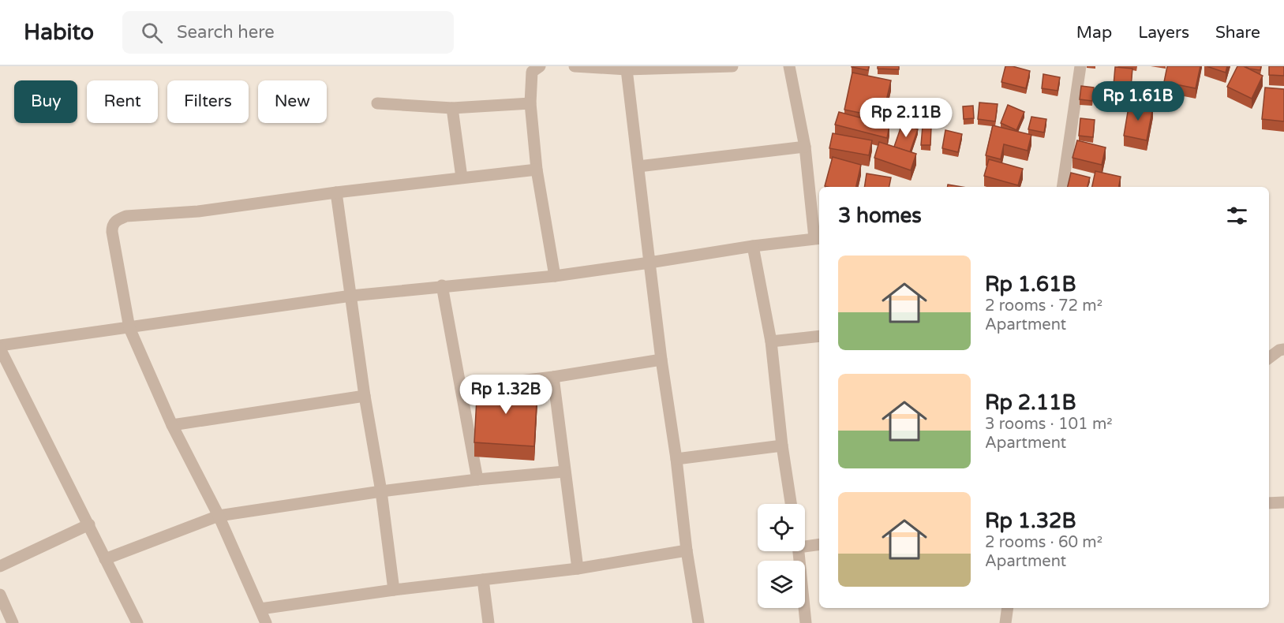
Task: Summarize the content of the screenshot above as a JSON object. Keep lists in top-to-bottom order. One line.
{"page":{"header":"Habito","search":"Search here","nav":["Map","Layers","Share"],"chip":["Buy","Rent","Filters","New"],"price":["Rp 1.61B","Rp 2.11B","Rp 1.32B"],"heading":"3 homes","list":[{"name":"Rp 1.61B","note":"2 rooms · 72 m² · Apartment"},{"name":"Rp 2.11B","note":"3 rooms · 101 m² · Apartment"},{"name":"Rp 1.32B","note":"2 rooms · 60 m² · Apartment"}]}}
